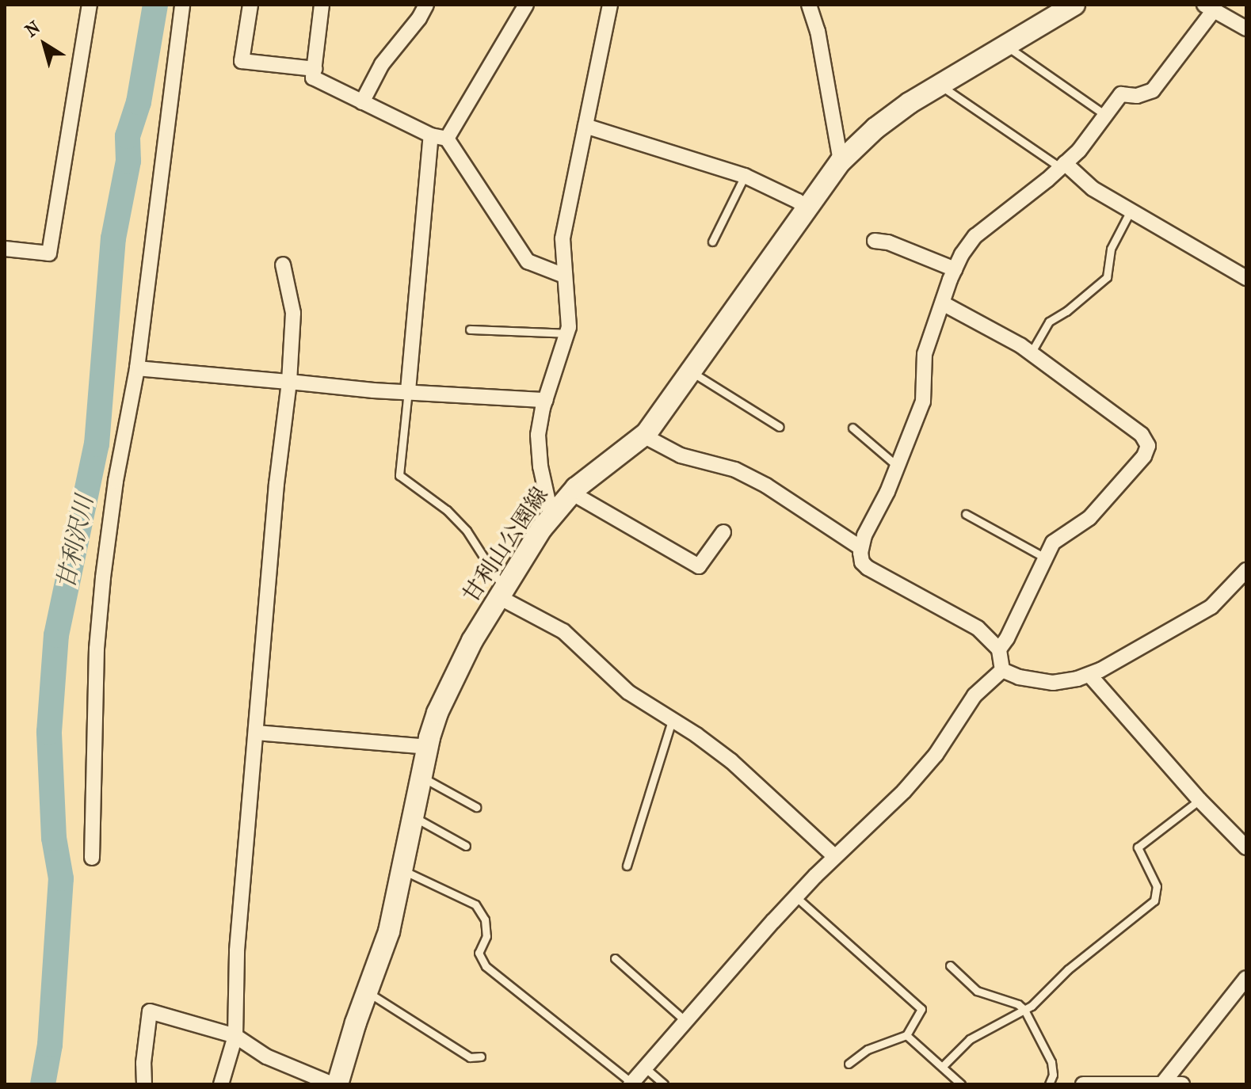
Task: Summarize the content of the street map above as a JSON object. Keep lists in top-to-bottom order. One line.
{"streets":{"main road":["甘利山公園線"]},"water":["甘利沢川"],"north":"top left"}
